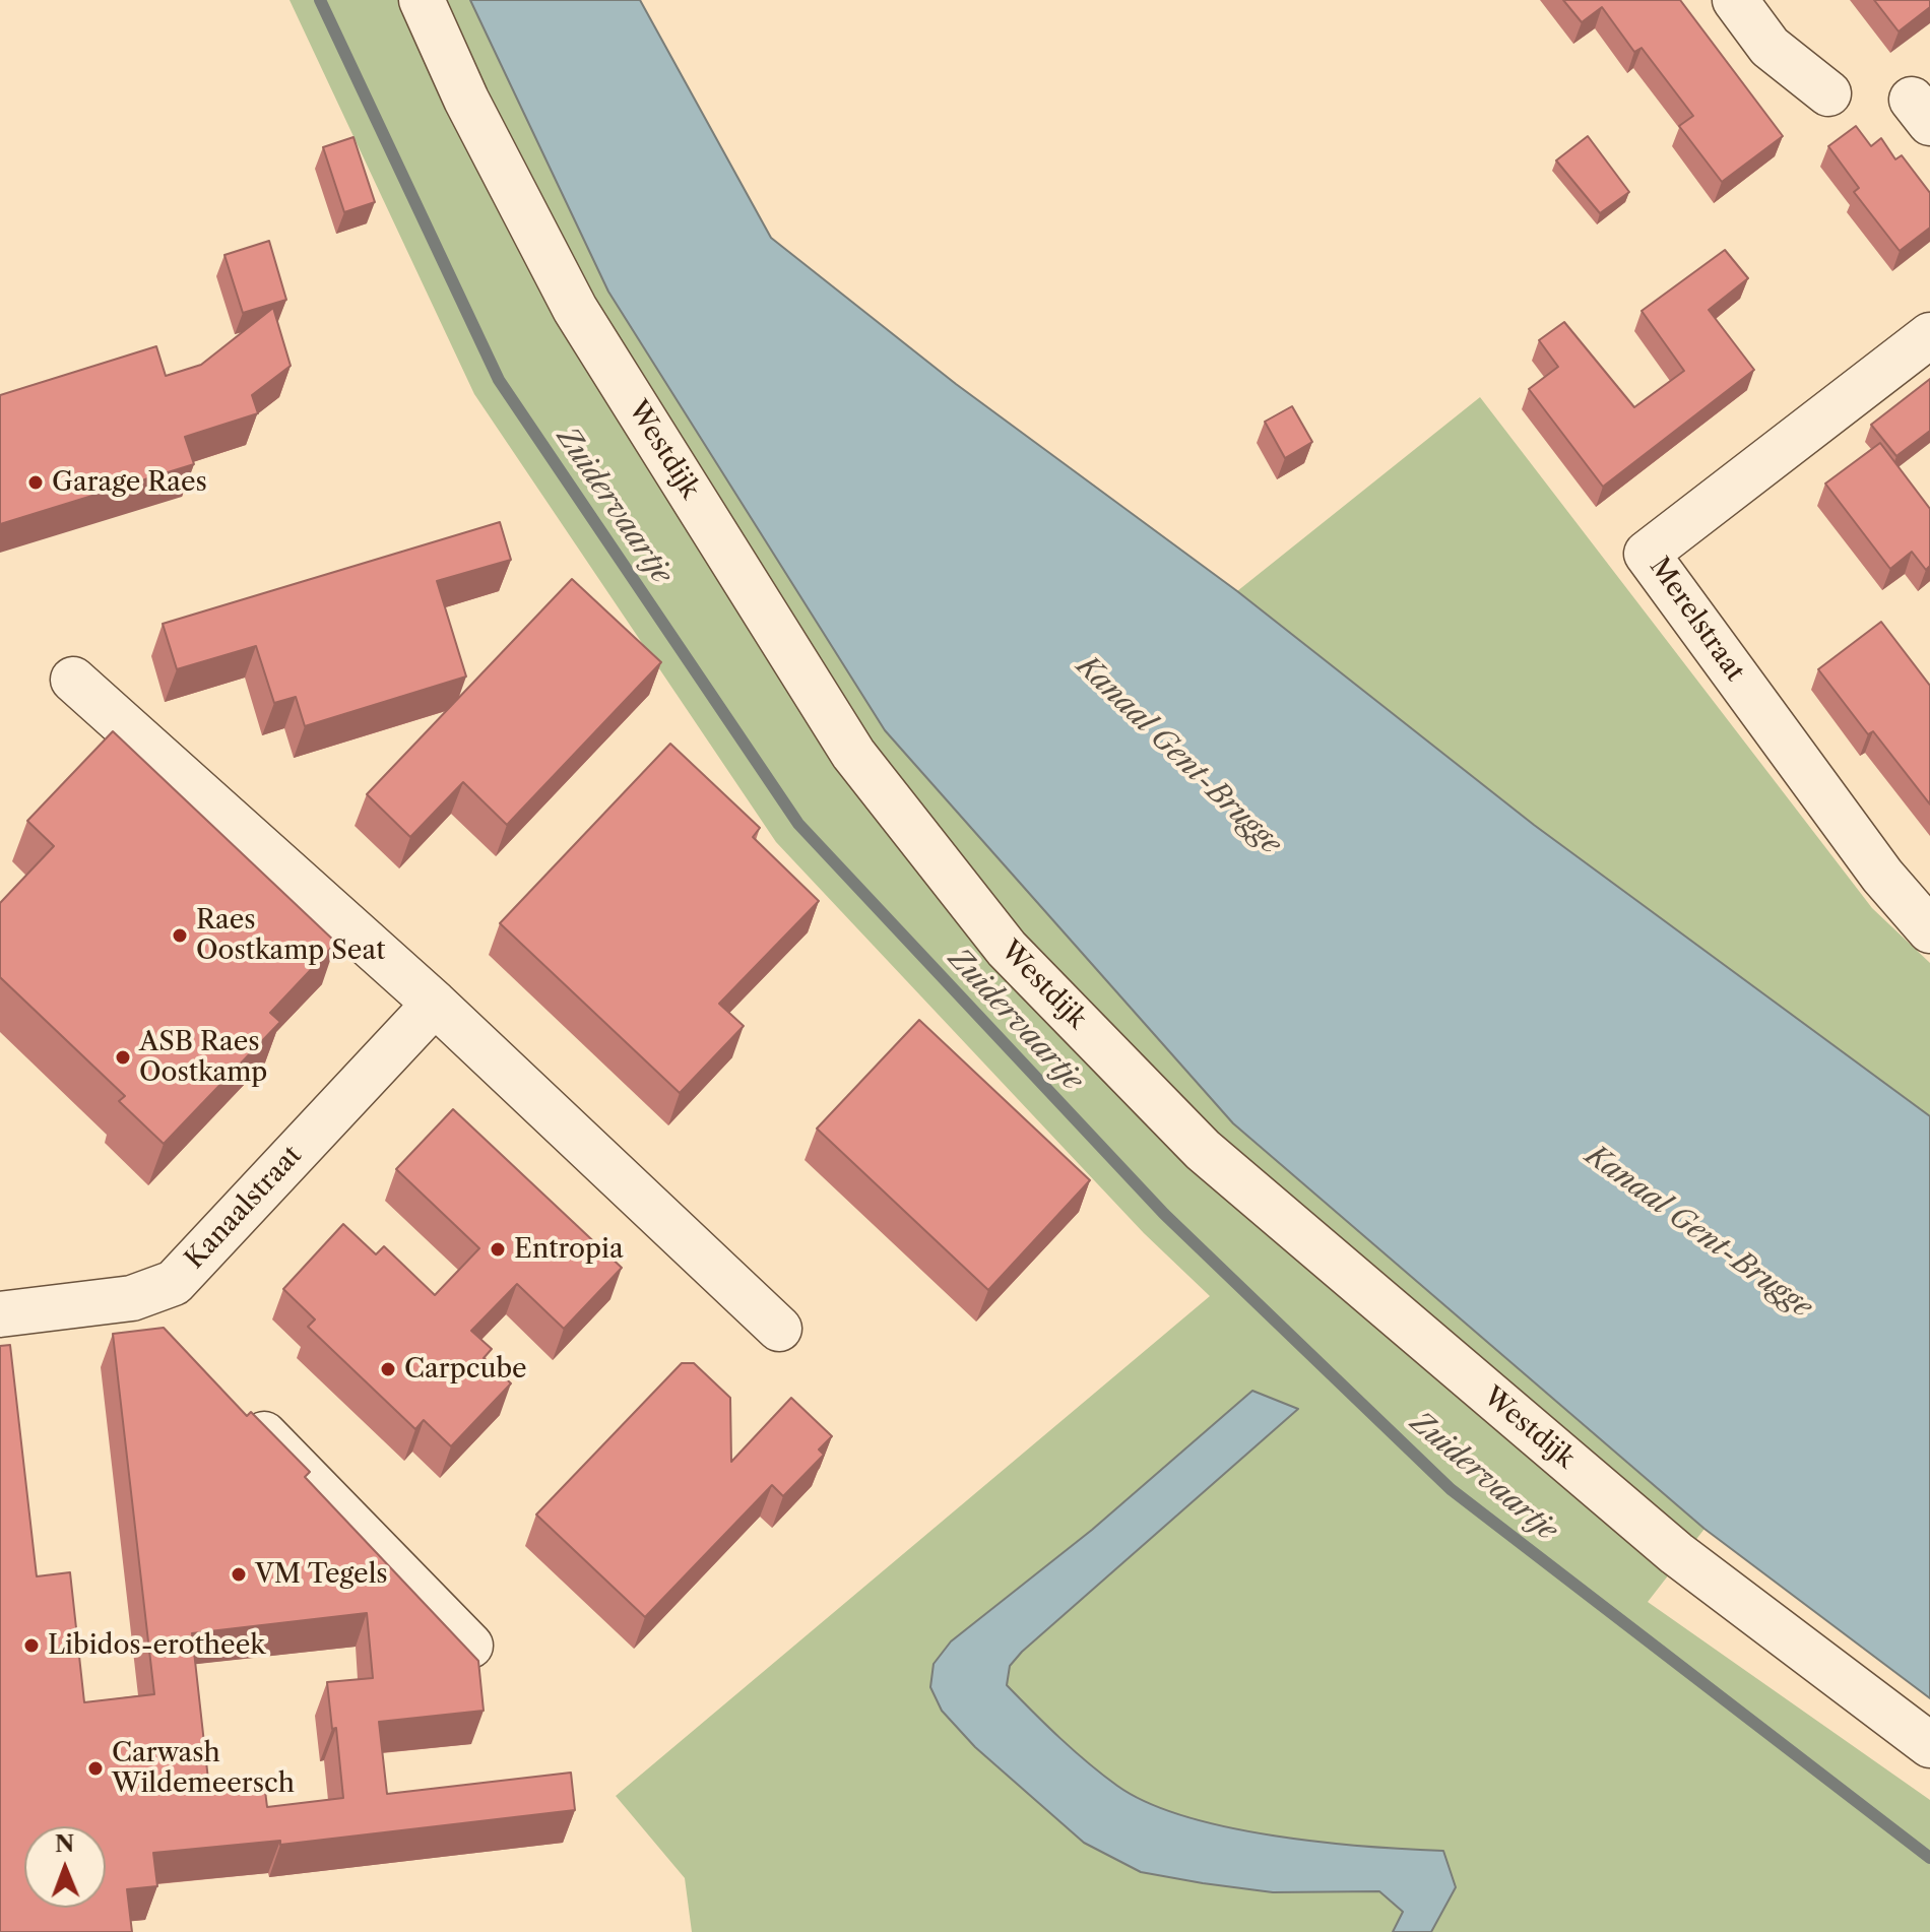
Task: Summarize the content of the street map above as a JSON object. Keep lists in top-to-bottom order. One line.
{"streets":{"street":["Westdijk","Merelstraat","Kanaalstraat"]},"water":["Zuidervaartje","Kanaal Gent-Brugge"],"places":["Garage Raes","Raes Oostkamp Seat","ASB Raes Oostkamp","Entropia","Carpcube","VM Tegels","Libidos-erotheek","Carwash Wildemeersch"],"north":"top"}
